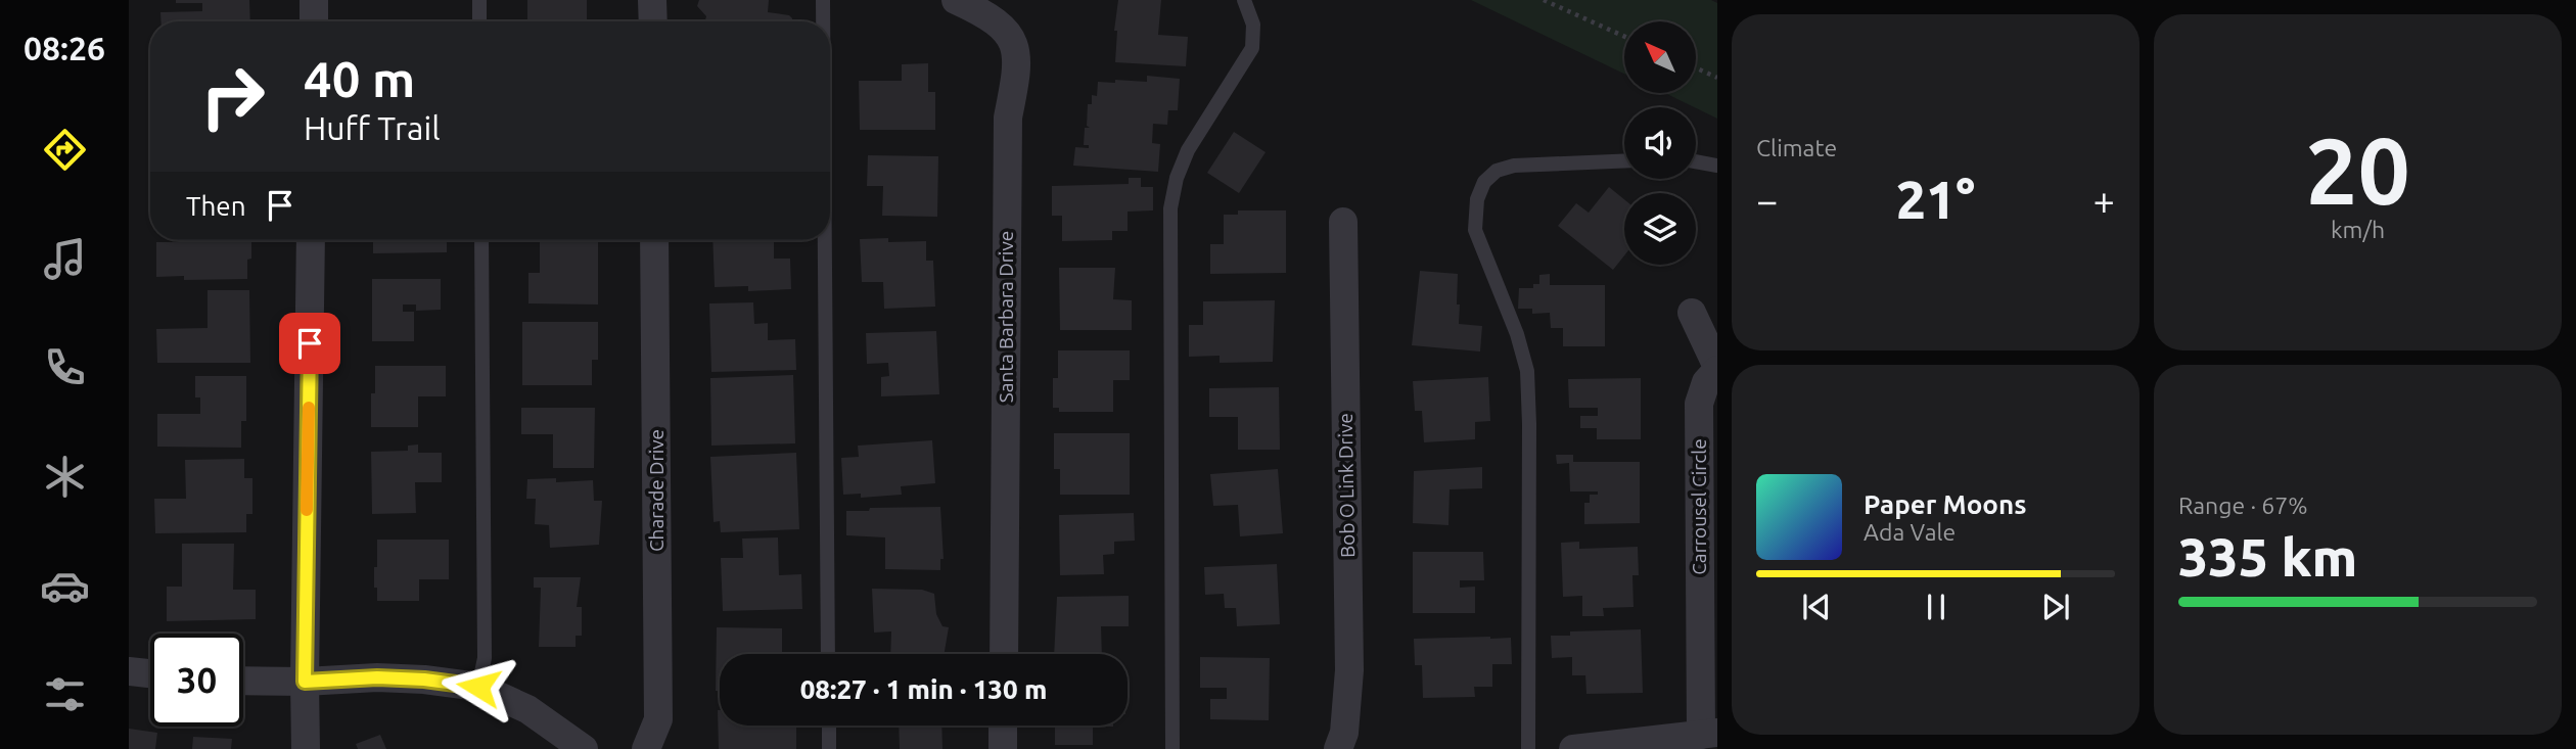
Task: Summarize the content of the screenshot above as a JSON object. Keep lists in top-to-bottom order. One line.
{"streets":{"street":["Santa Barbara Drive","Bob O Link Drive","Charade Drive","Carrousel Circle"]},"north":"top left","page":{"tabs":"08:26","tile":["Climate",["20","km/h"],["Range · 67%","335 km"]],"turn":["40 m","Huff Trail"],"heat":["−","21°","+"],"then":"Then","song":["Paper Moons","Ada Vale"],"limit":"30","trip":"08:27 · 1 min · 130 m"}}
